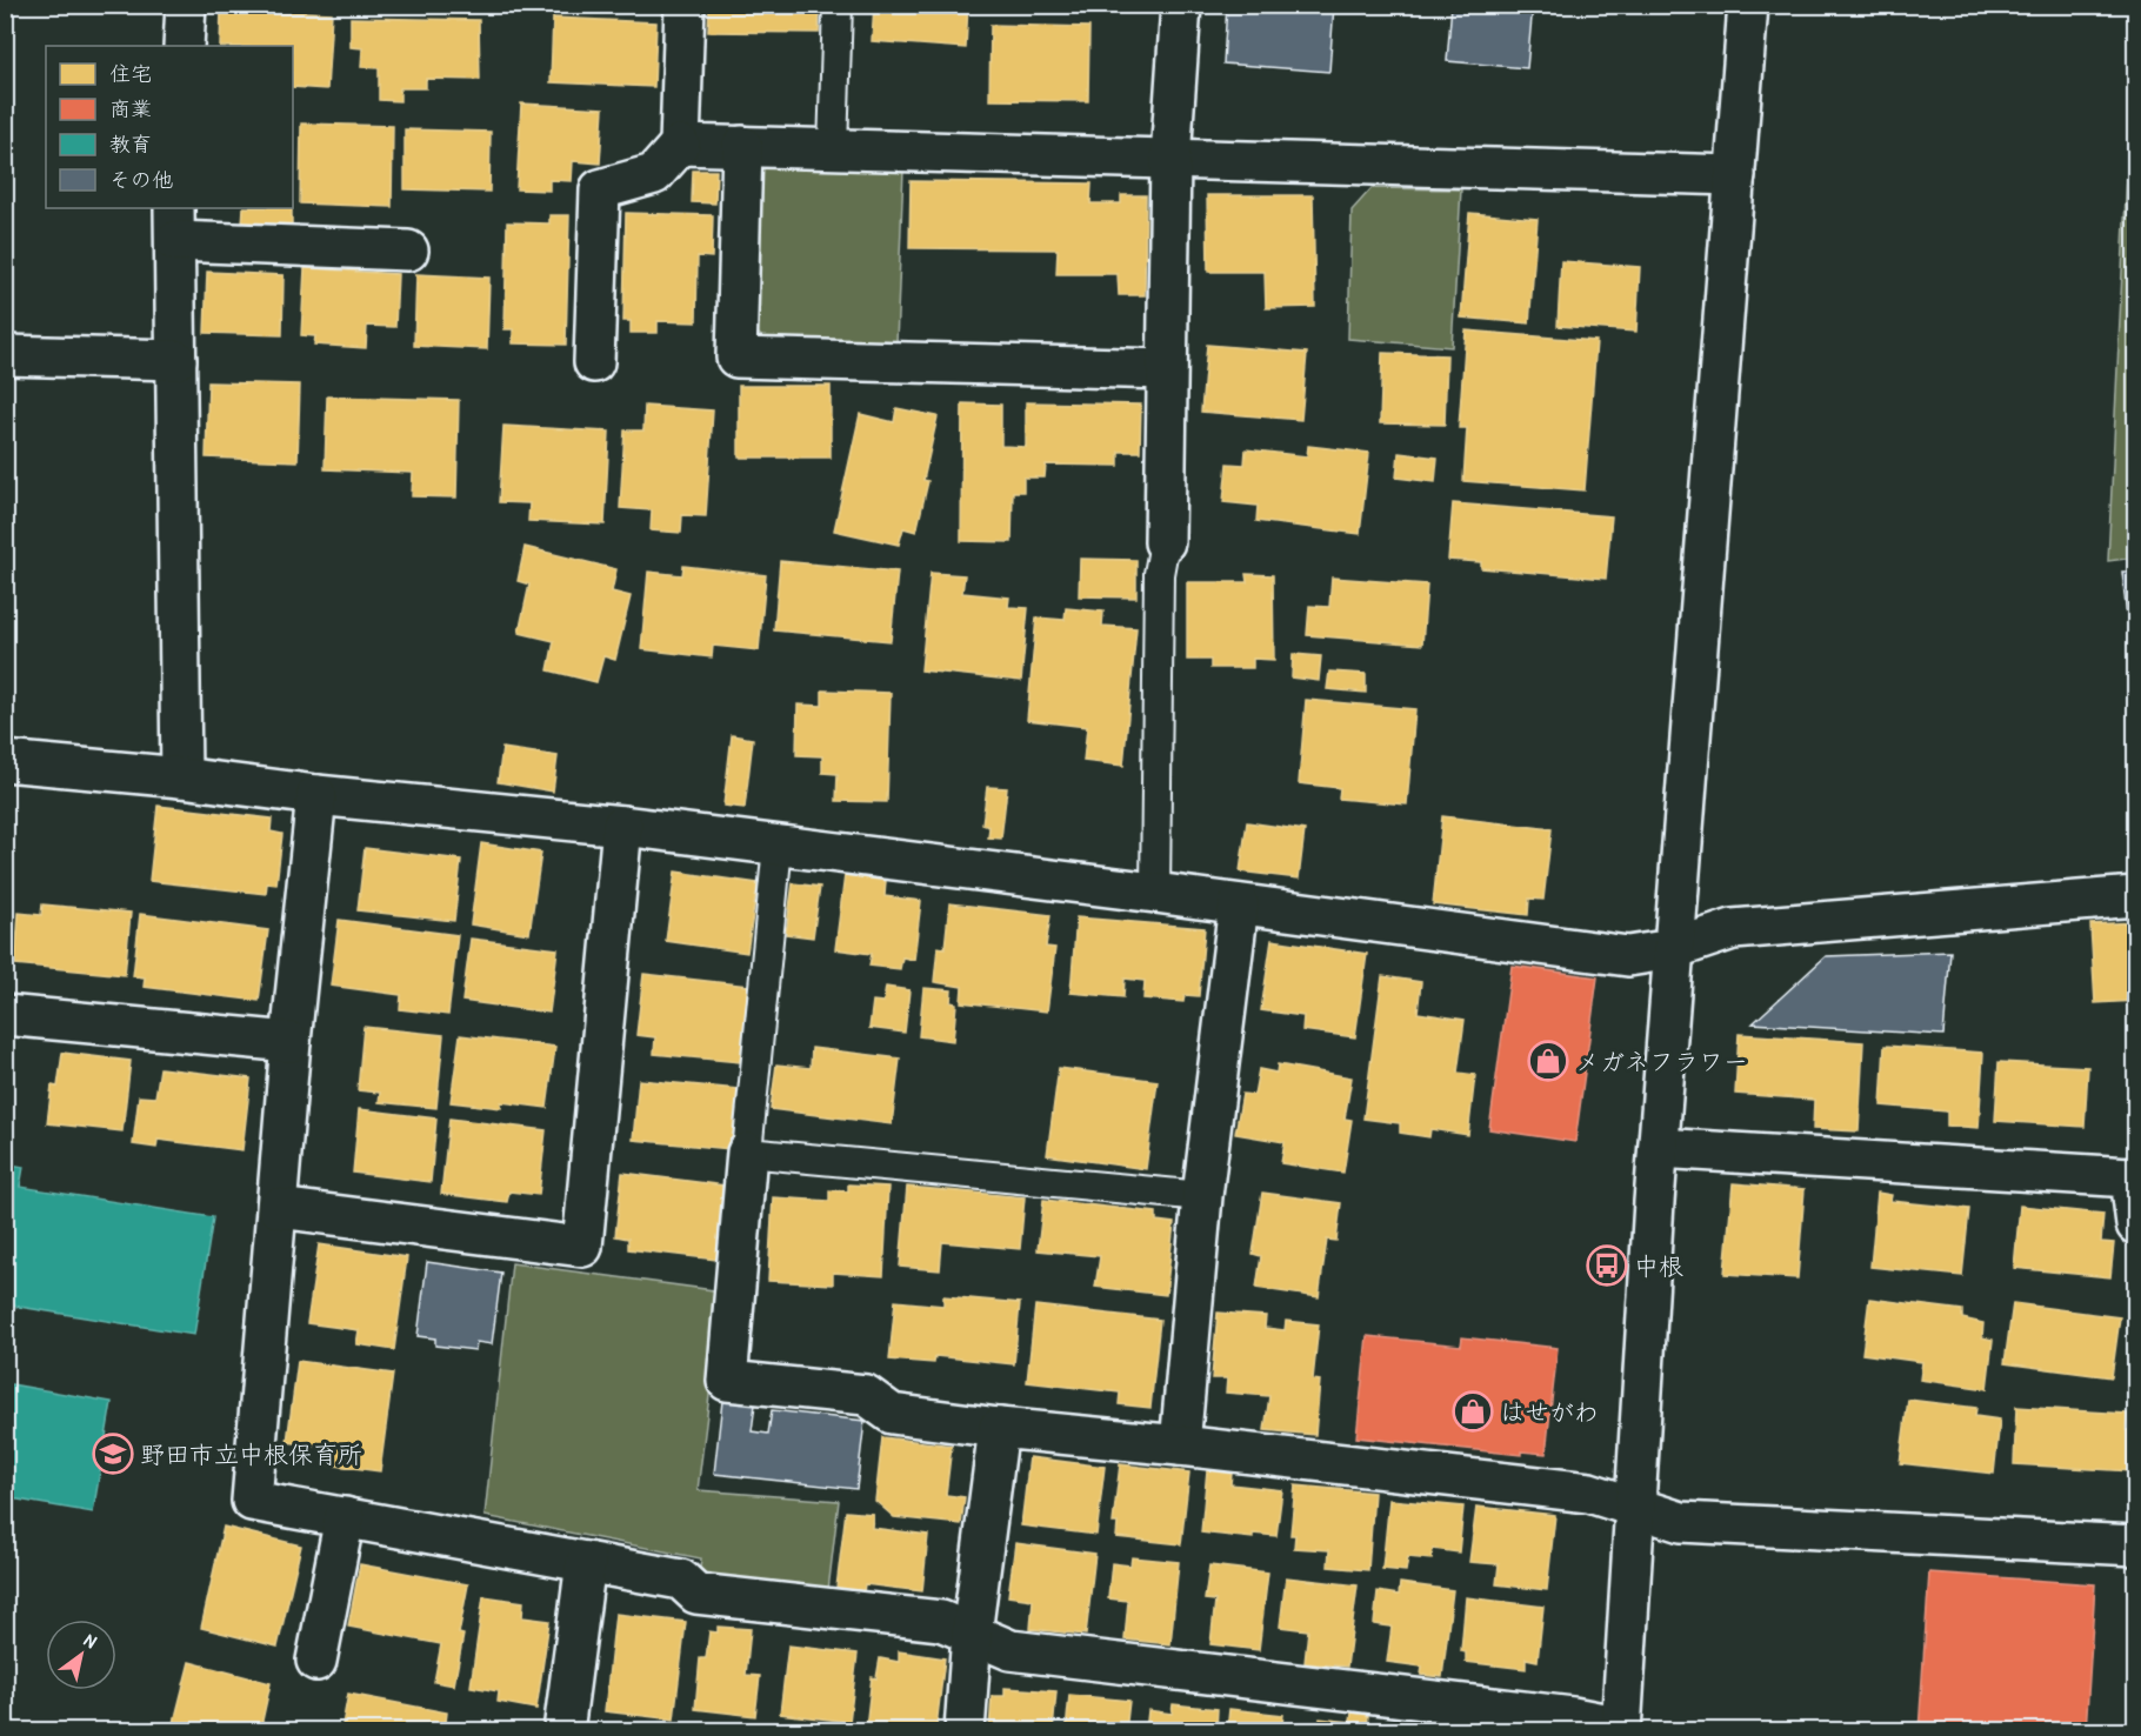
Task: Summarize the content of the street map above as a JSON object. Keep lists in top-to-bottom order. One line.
{"places":{"shop":["メガネフラワー","はせがわ"],"bus stop":["中根"],"school or university":["野田市立中根保育所"]},"legend":["住宅","商業","教育","その他"],"north":"top right"}
